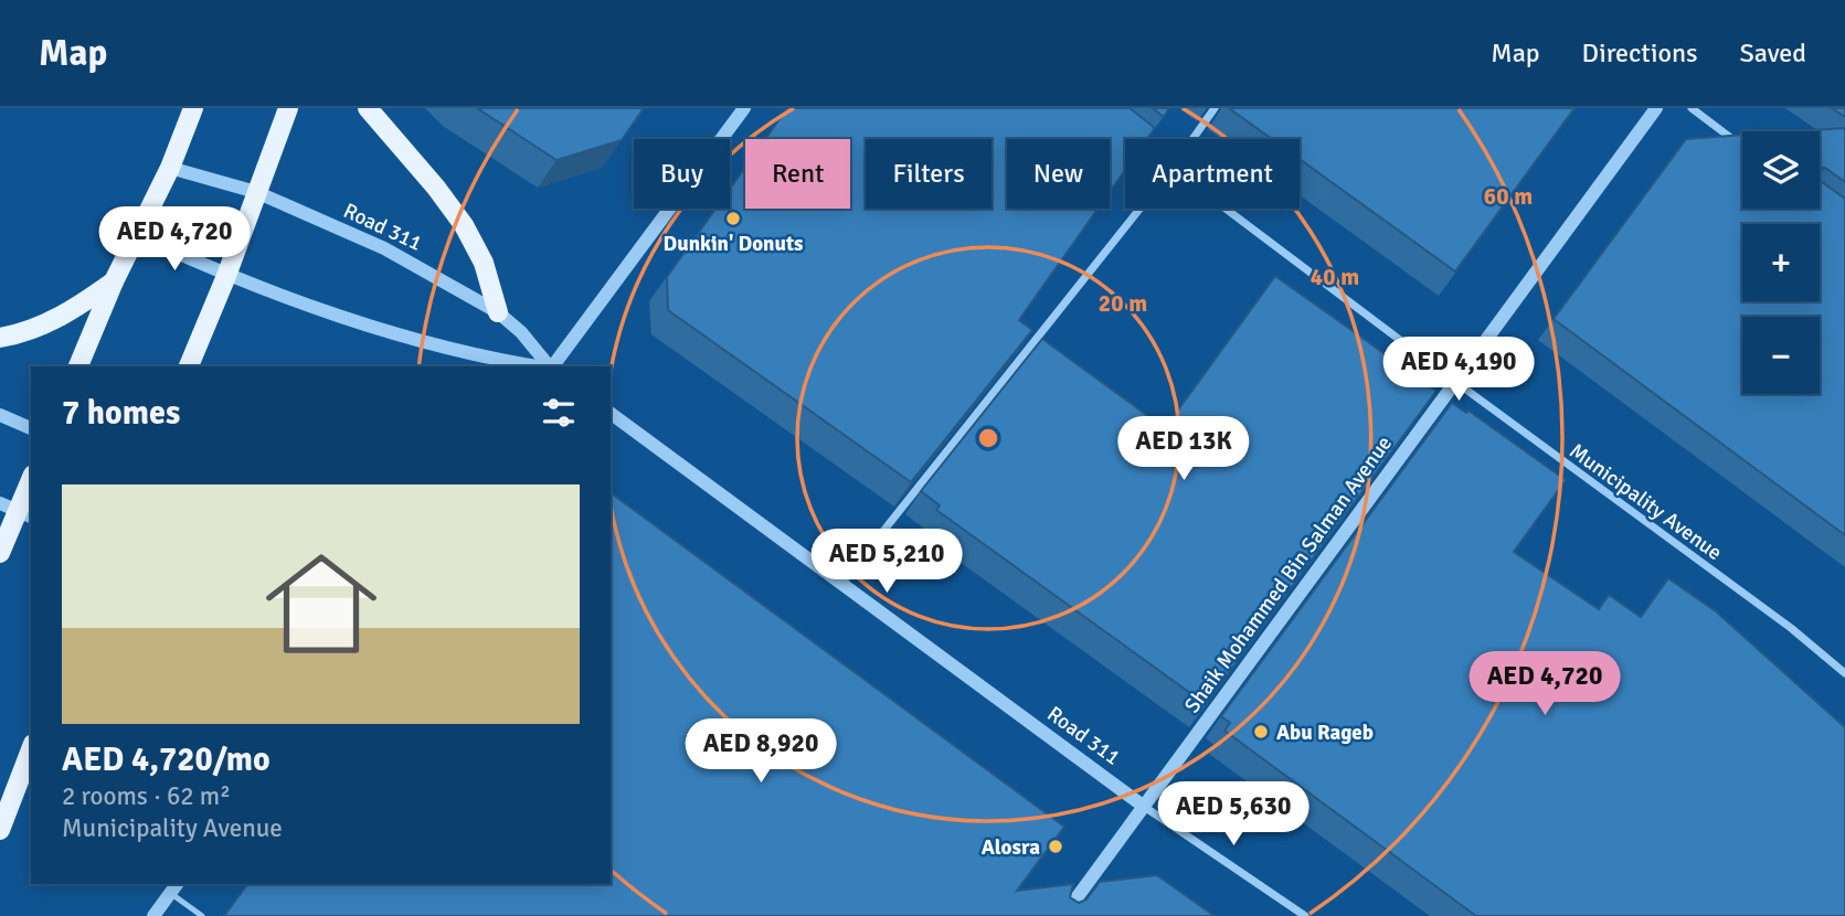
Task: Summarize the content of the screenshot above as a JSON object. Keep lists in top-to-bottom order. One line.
{"streets":{"street":["Road 311","Municipality Avenue","Shaik Mohammed Bin Salman Avenue"]},"crossings":[["Road 311","Shaik Mohammed Bin Salman Avenue"],["Municipality Avenue","Shaik Mohammed Bin Salman Avenue"]],"places":["Dunkin' Donuts","Abu Rageb","Alosra"],"page":{"header":"Map","nav":["Map","Directions","Saved"],"map_buttons":["+","−"],"chip":["Buy","Rent","Filters","New","Apartment"],"price":["AED 4,720","AED 4,190","AED 13K","AED 5,210","AED 4,720","AED 8,920","AED 5,630"],"heading":"7 homes","list":[{"name":"AED 4,720/mo","note":"2 rooms · 62 m² · Municipality Avenue"}]},"rings":["60 m","40 m","20 m"]}
